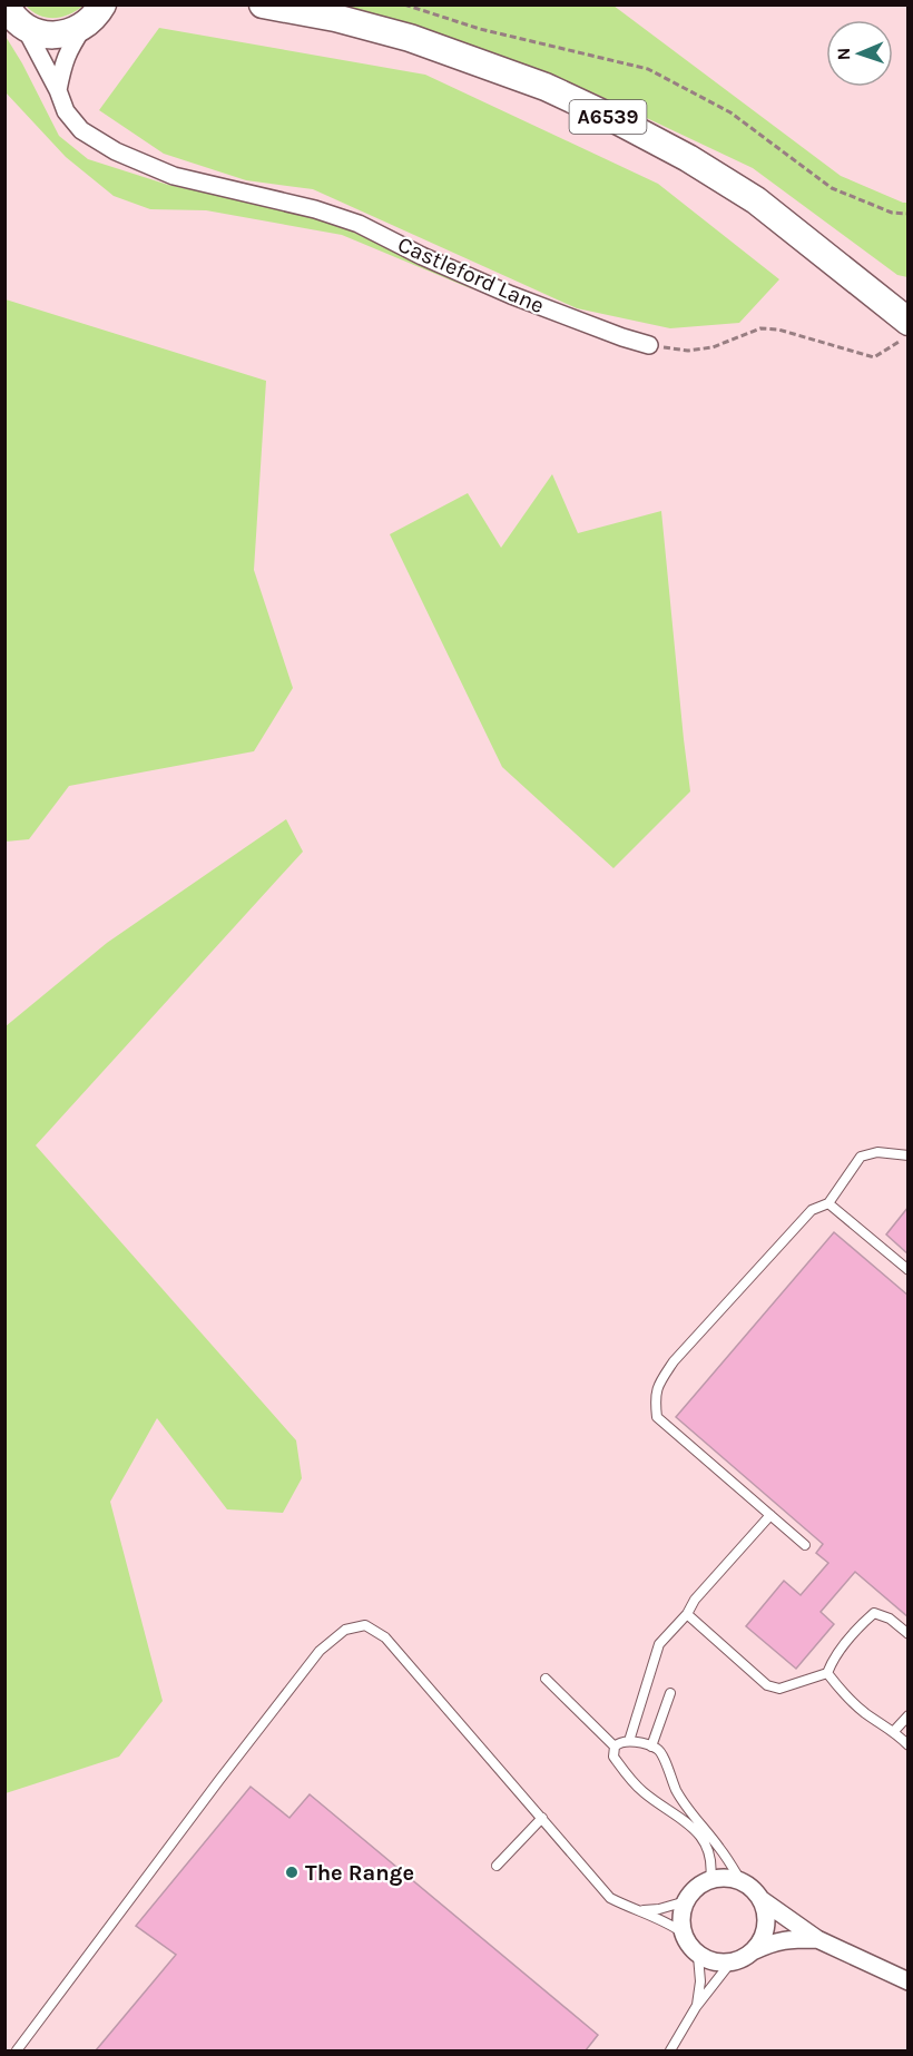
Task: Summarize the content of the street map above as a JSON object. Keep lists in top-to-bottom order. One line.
{"streets":{"main road":["A6539"],"street":["Castleford Lane"]},"places":["The Range"],"north":"left"}
